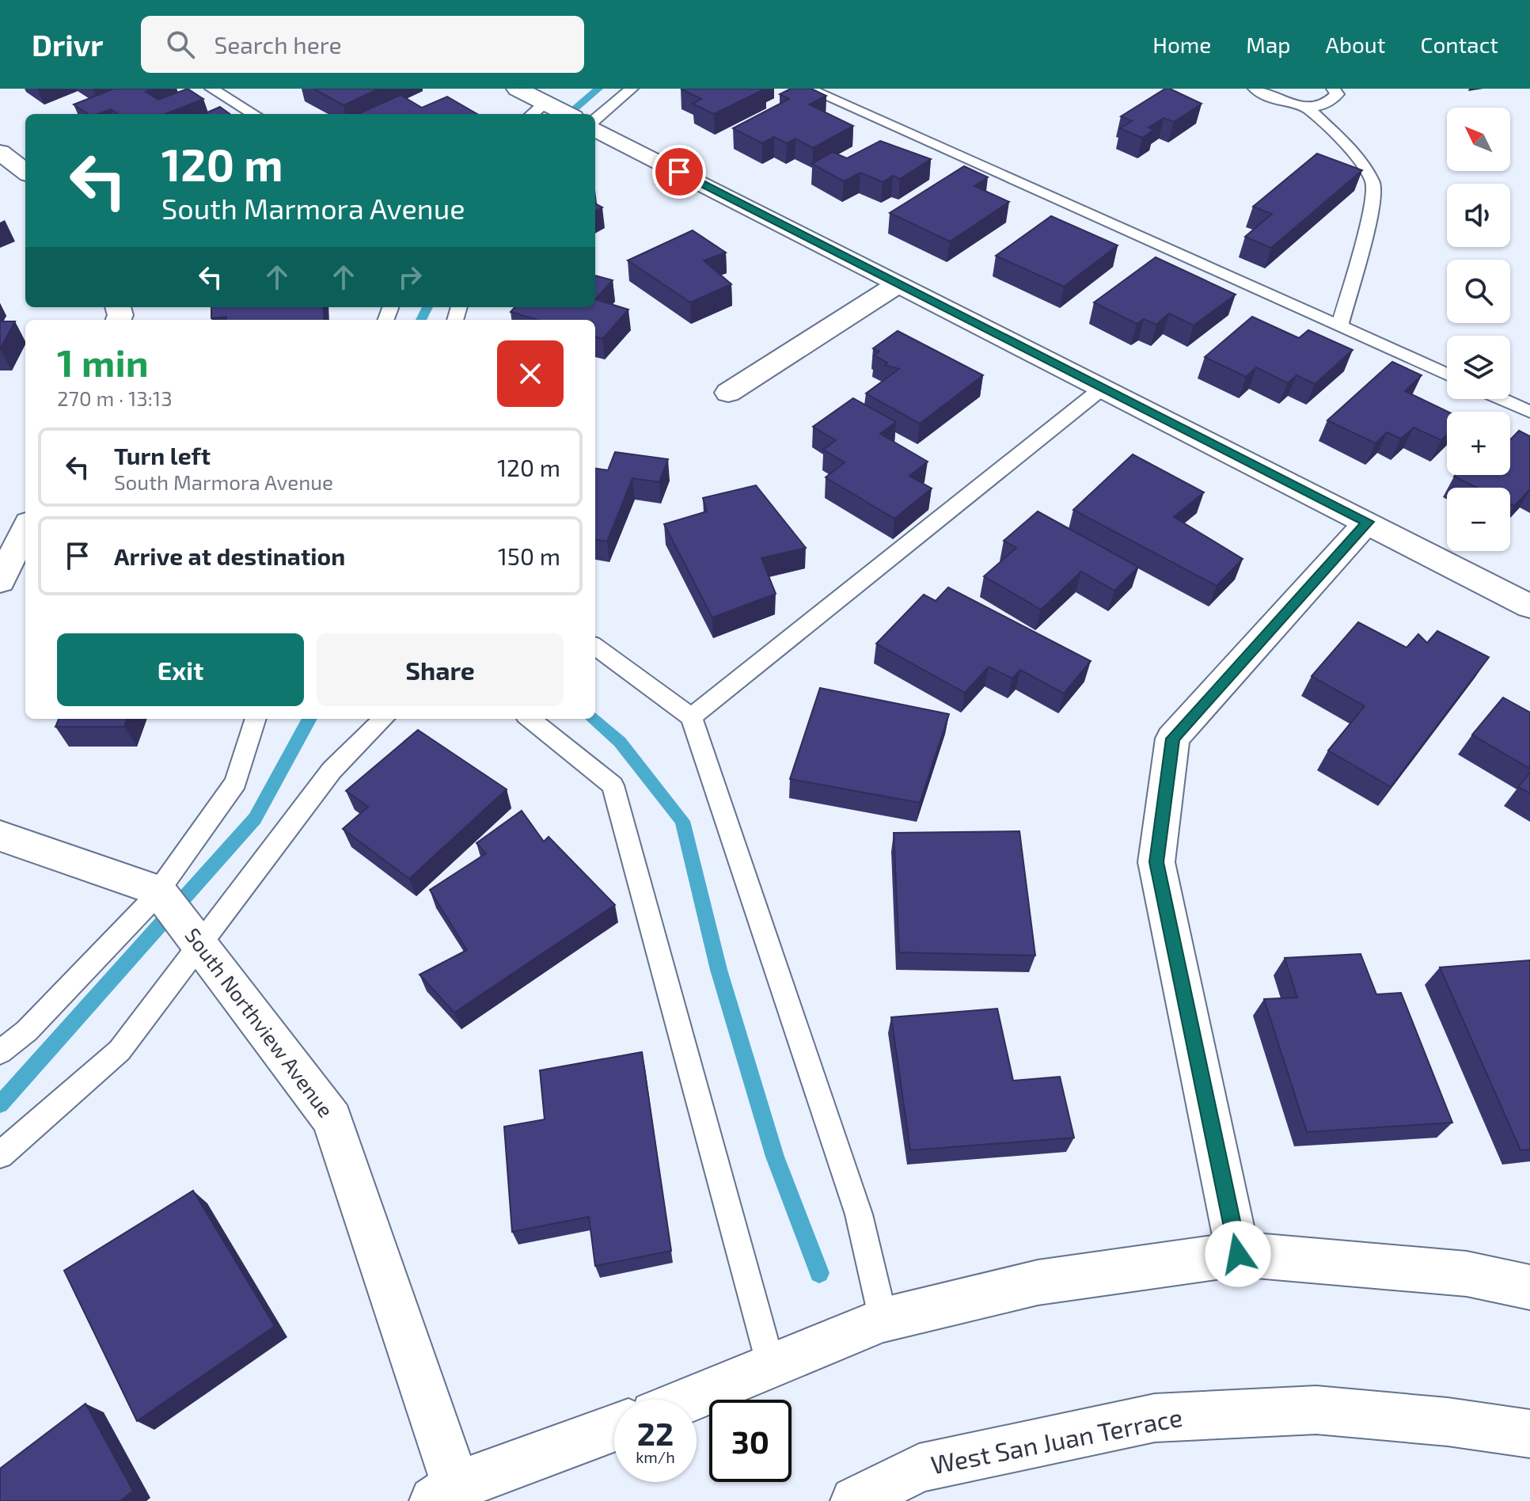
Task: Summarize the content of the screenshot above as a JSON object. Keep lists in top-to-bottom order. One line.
{"streets":{"street":["South Northview Avenue","West San Juan Terrace"]},"north":"top left","page":{"header":"Drivr","search":"Search here","nav":["Home","Map","About","Contact"],"map_buttons":["+","−"],"turn":["120 m","South Marmora Avenue"],"heading":["1 min","270 m · 13:13"],"list":[{"name":"Turn left","note":"South Marmora Avenue","value":"120 m"},{"name":"Arrive at destination","value":"150 m"}],"buttons":["Exit","Share"],"speed":"22 km/h","limit":"30"}}
